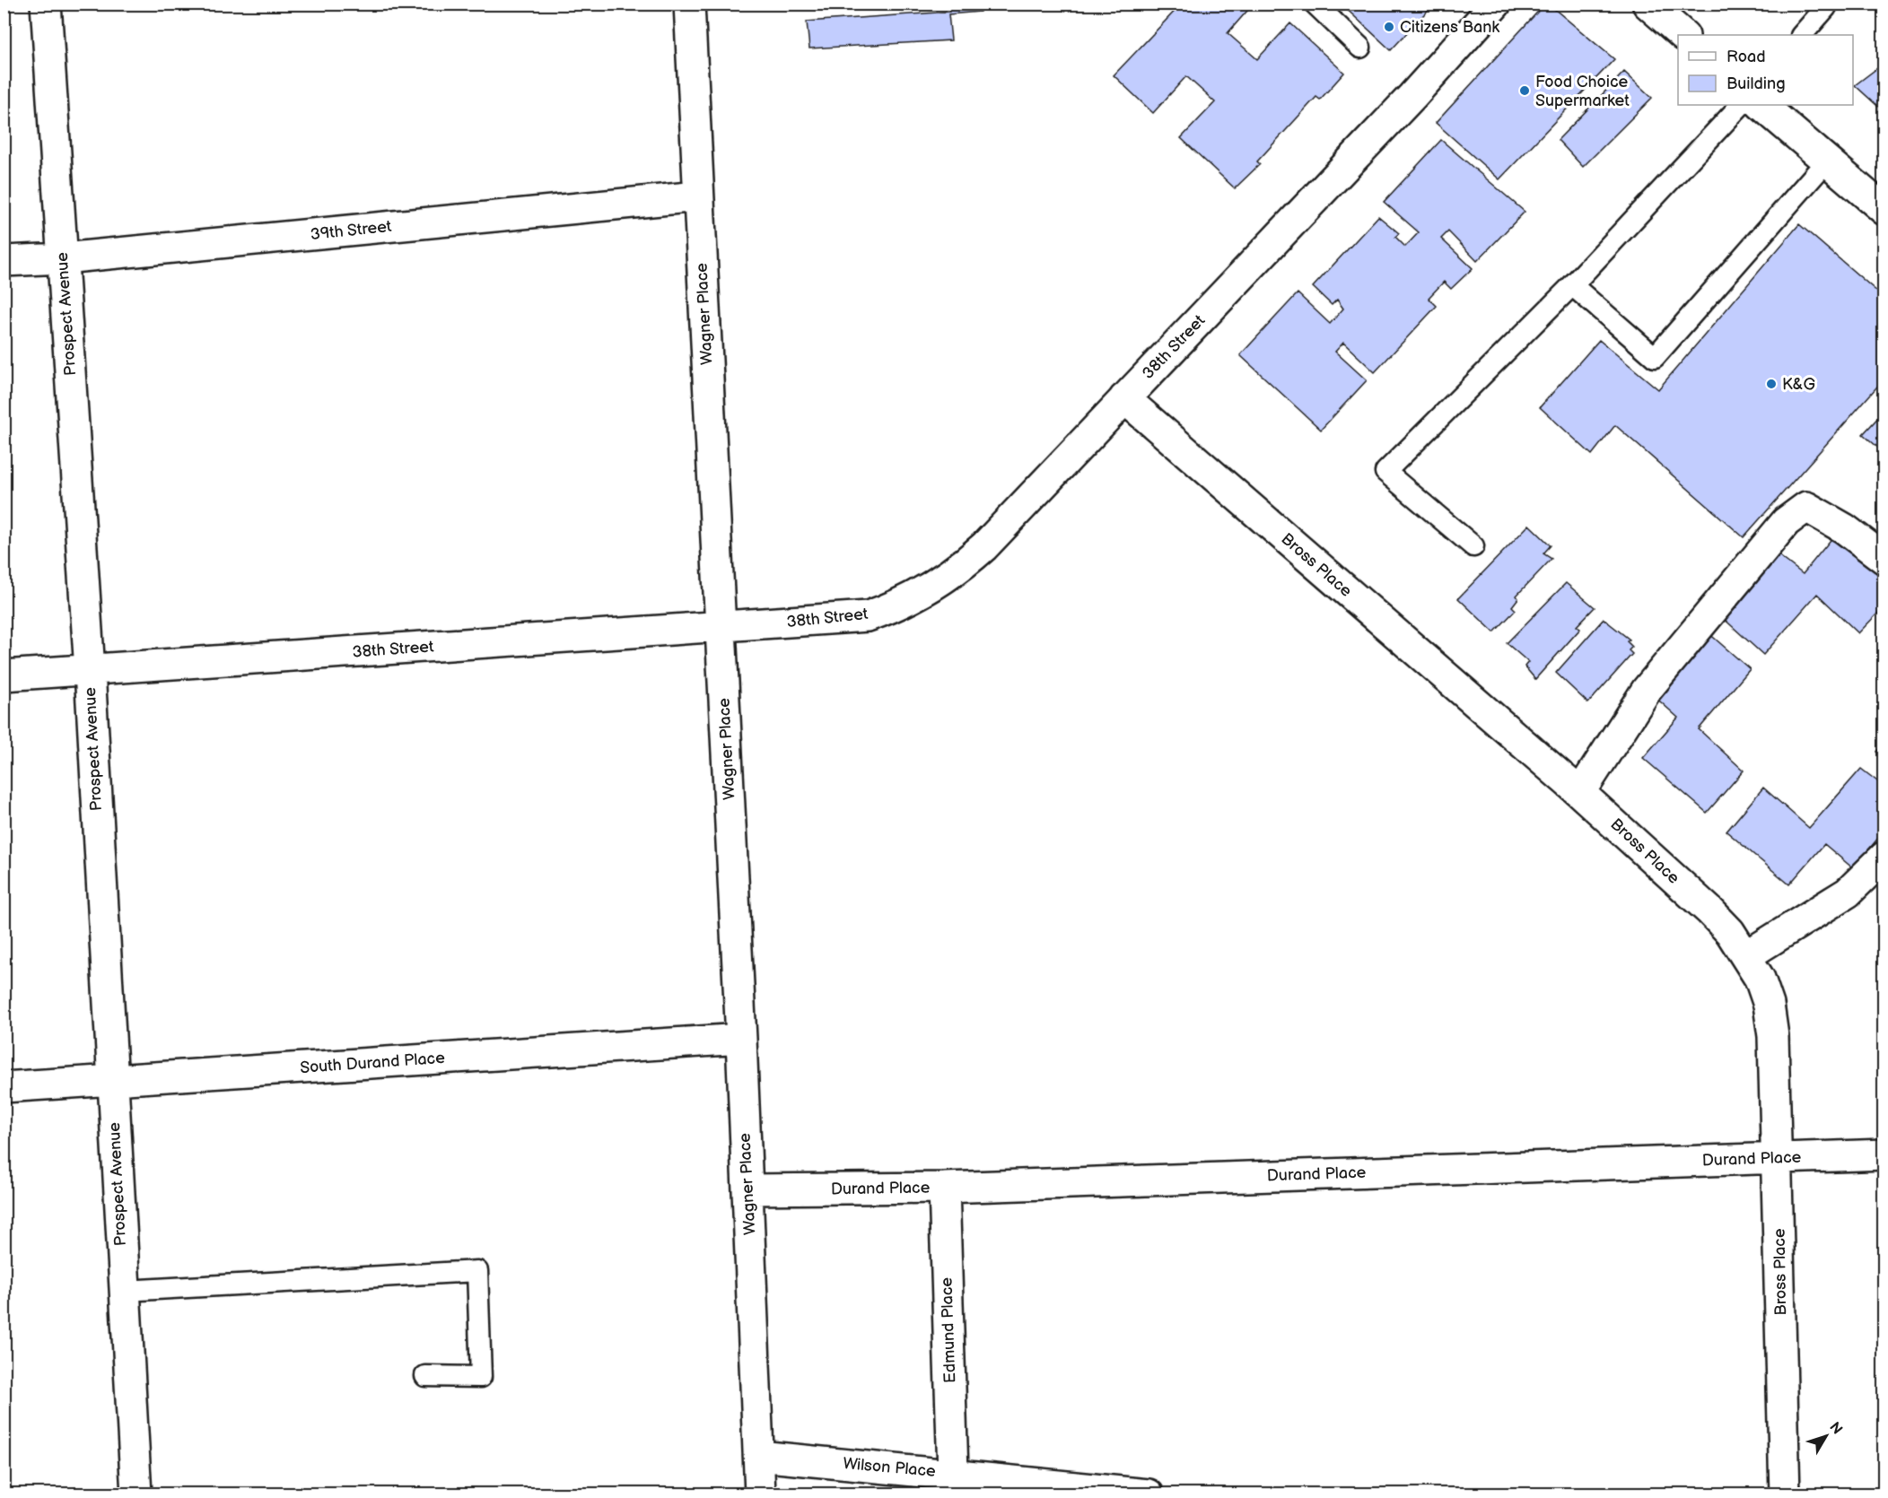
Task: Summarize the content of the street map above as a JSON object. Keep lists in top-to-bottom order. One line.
{"streets":{"street":["39th Street","Prospect Avenue","Wagner Place","38th Street","Bross Place","South Durand Place","Durand Place","Edmund Place","Wilson Place"]},"crossings":[["39th Street","Prospect Avenue"],["39th Street","Wagner Place"],["Prospect Avenue","38th Street"],["Prospect Avenue","South Durand Place"],["Wagner Place","38th Street"],["Wagner Place","South Durand Place"],["Wagner Place","Durand Place"],["Wagner Place","Wilson Place"],["38th Street","Bross Place"],["Bross Place","Durand Place"],["Durand Place","Edmund Place"],["Edmund Place","Wilson Place"]],"places":["Citizens Bank","Food Choice Supermarket","K&G"],"legend":["Road","Building"],"north":"top right"}
